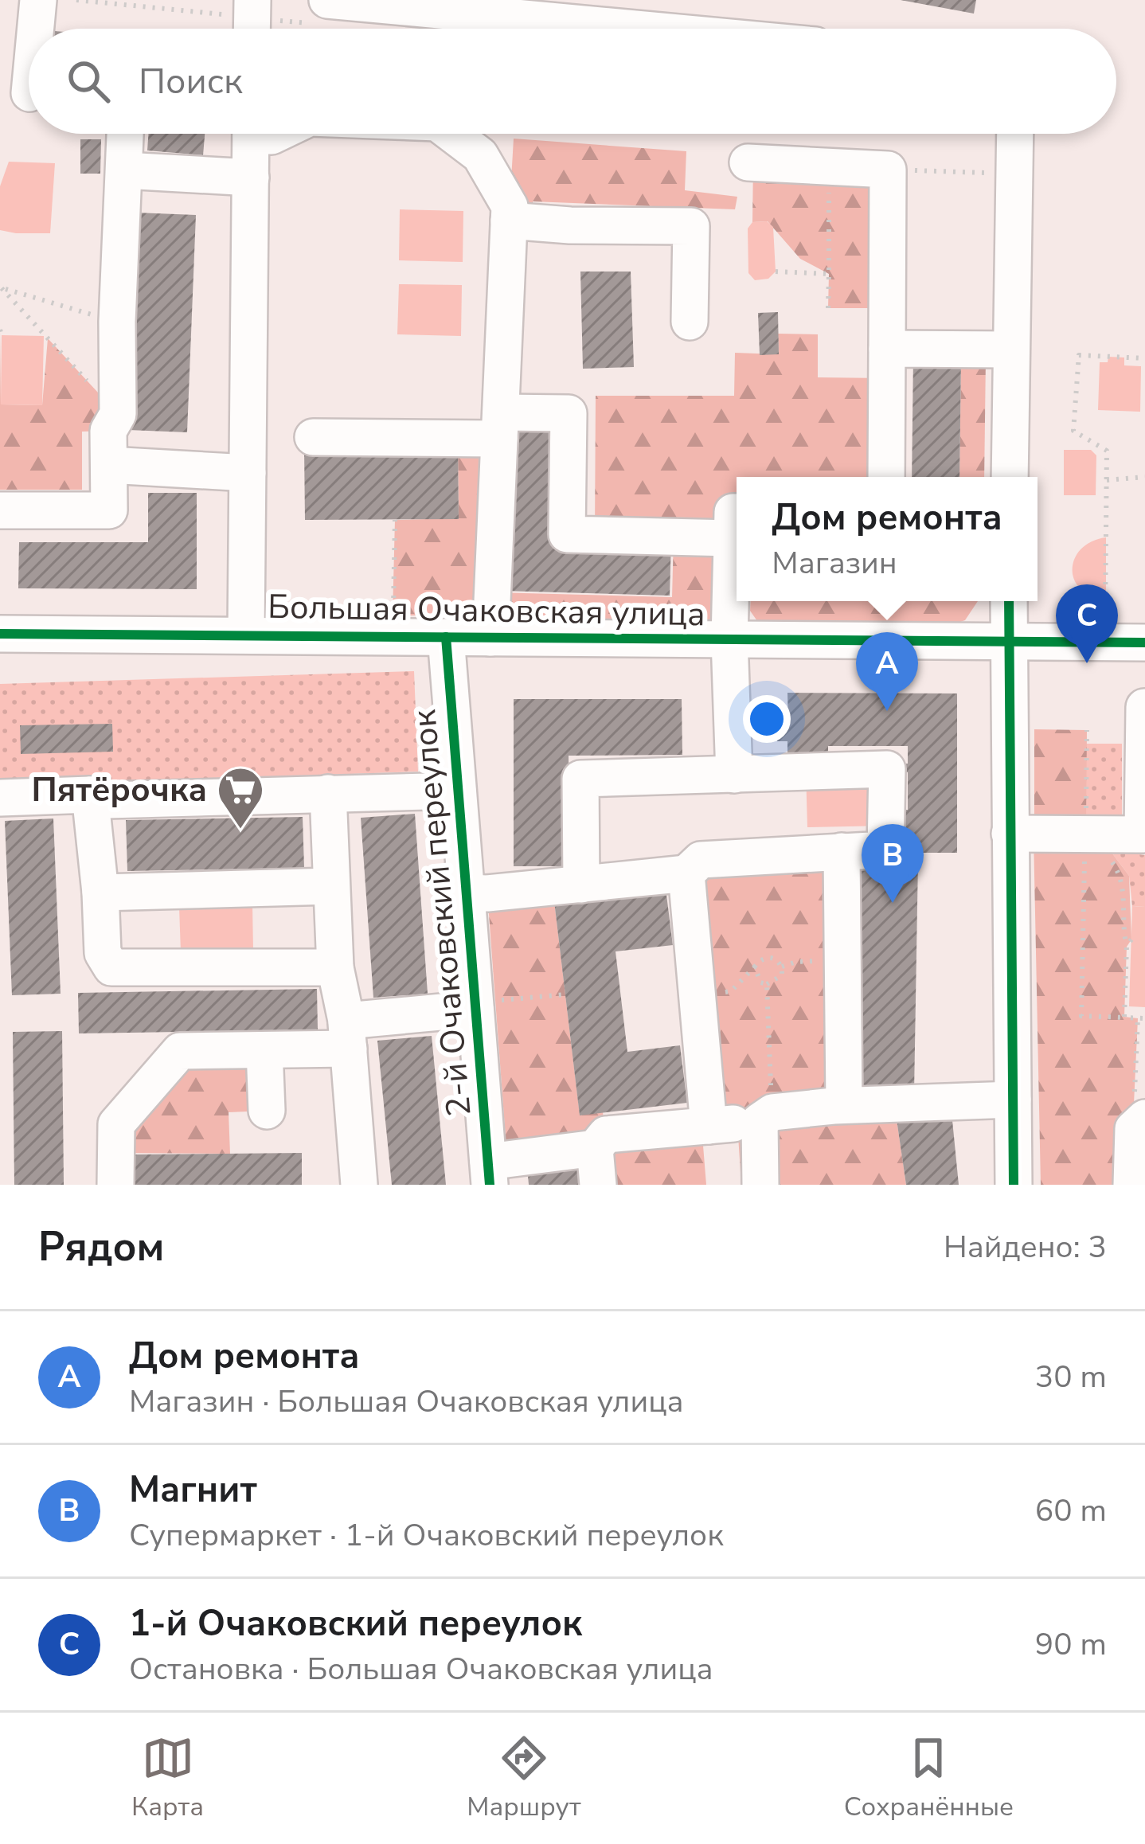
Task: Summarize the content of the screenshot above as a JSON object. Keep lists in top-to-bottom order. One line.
{"streets":{"street":["Большая Очаковская улица","2-й Очаковский переулок"]},"crossings":[["Большая Очаковская улица","2-й Очаковский переулок"]],"places":{"supermarket":["Пятёрочка"]},"page":{"search":"Поиск","popup":["Дом ремонта","Магазин"],"pins":["C","A","B"],"heading":["Рядом","Найдено: 3"],"list":[{"mark":"A","name":"Дом ремонта","note":"Магазин · Большая Очаковская улица","value":"30 m"},{"mark":"B","name":"Магнит","note":"Супермаркет · 1-й Очаковский переулок","value":"60 m"},{"mark":"C","name":"1-й Очаковский переулок","note":"Остановка · Большая Очаковская улица","value":"90 m"}],"nav":["Карта","Маршрут","Сохранённые"]}}
